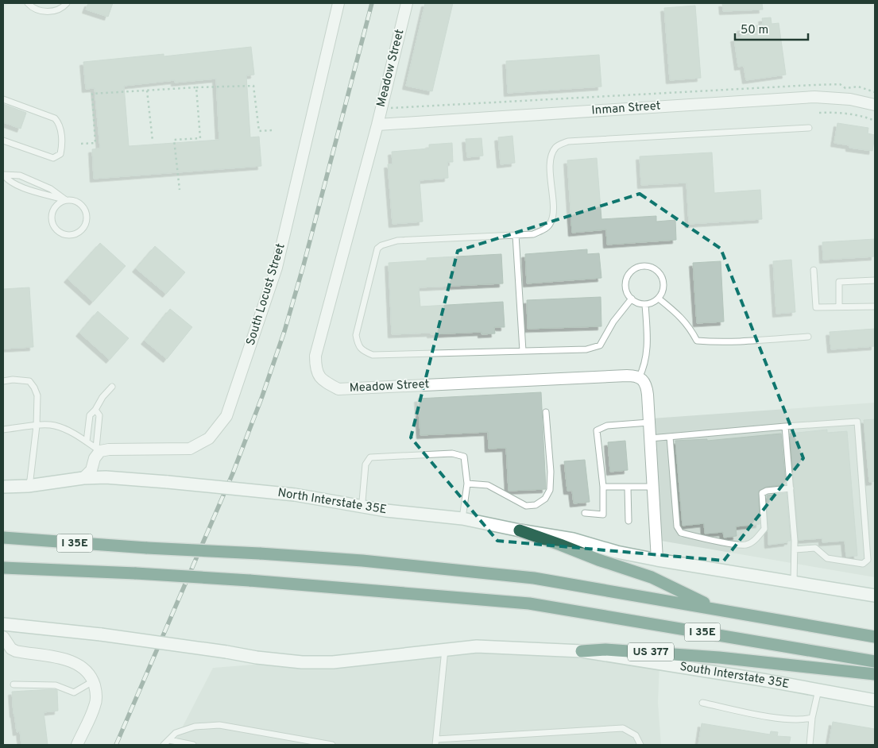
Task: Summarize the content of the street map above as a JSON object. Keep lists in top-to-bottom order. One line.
{"streets":{"highway":["I 35E","US 377"],"main road":["North Interstate 35E","South Interstate 35E"],"street":["Meadow Street","Inman Street","South Locust Street"]},"crossings":[["Meadow Street","Inman Street"],["US 377","South Interstate 35E"]],"scale_bar":"50 m"}
